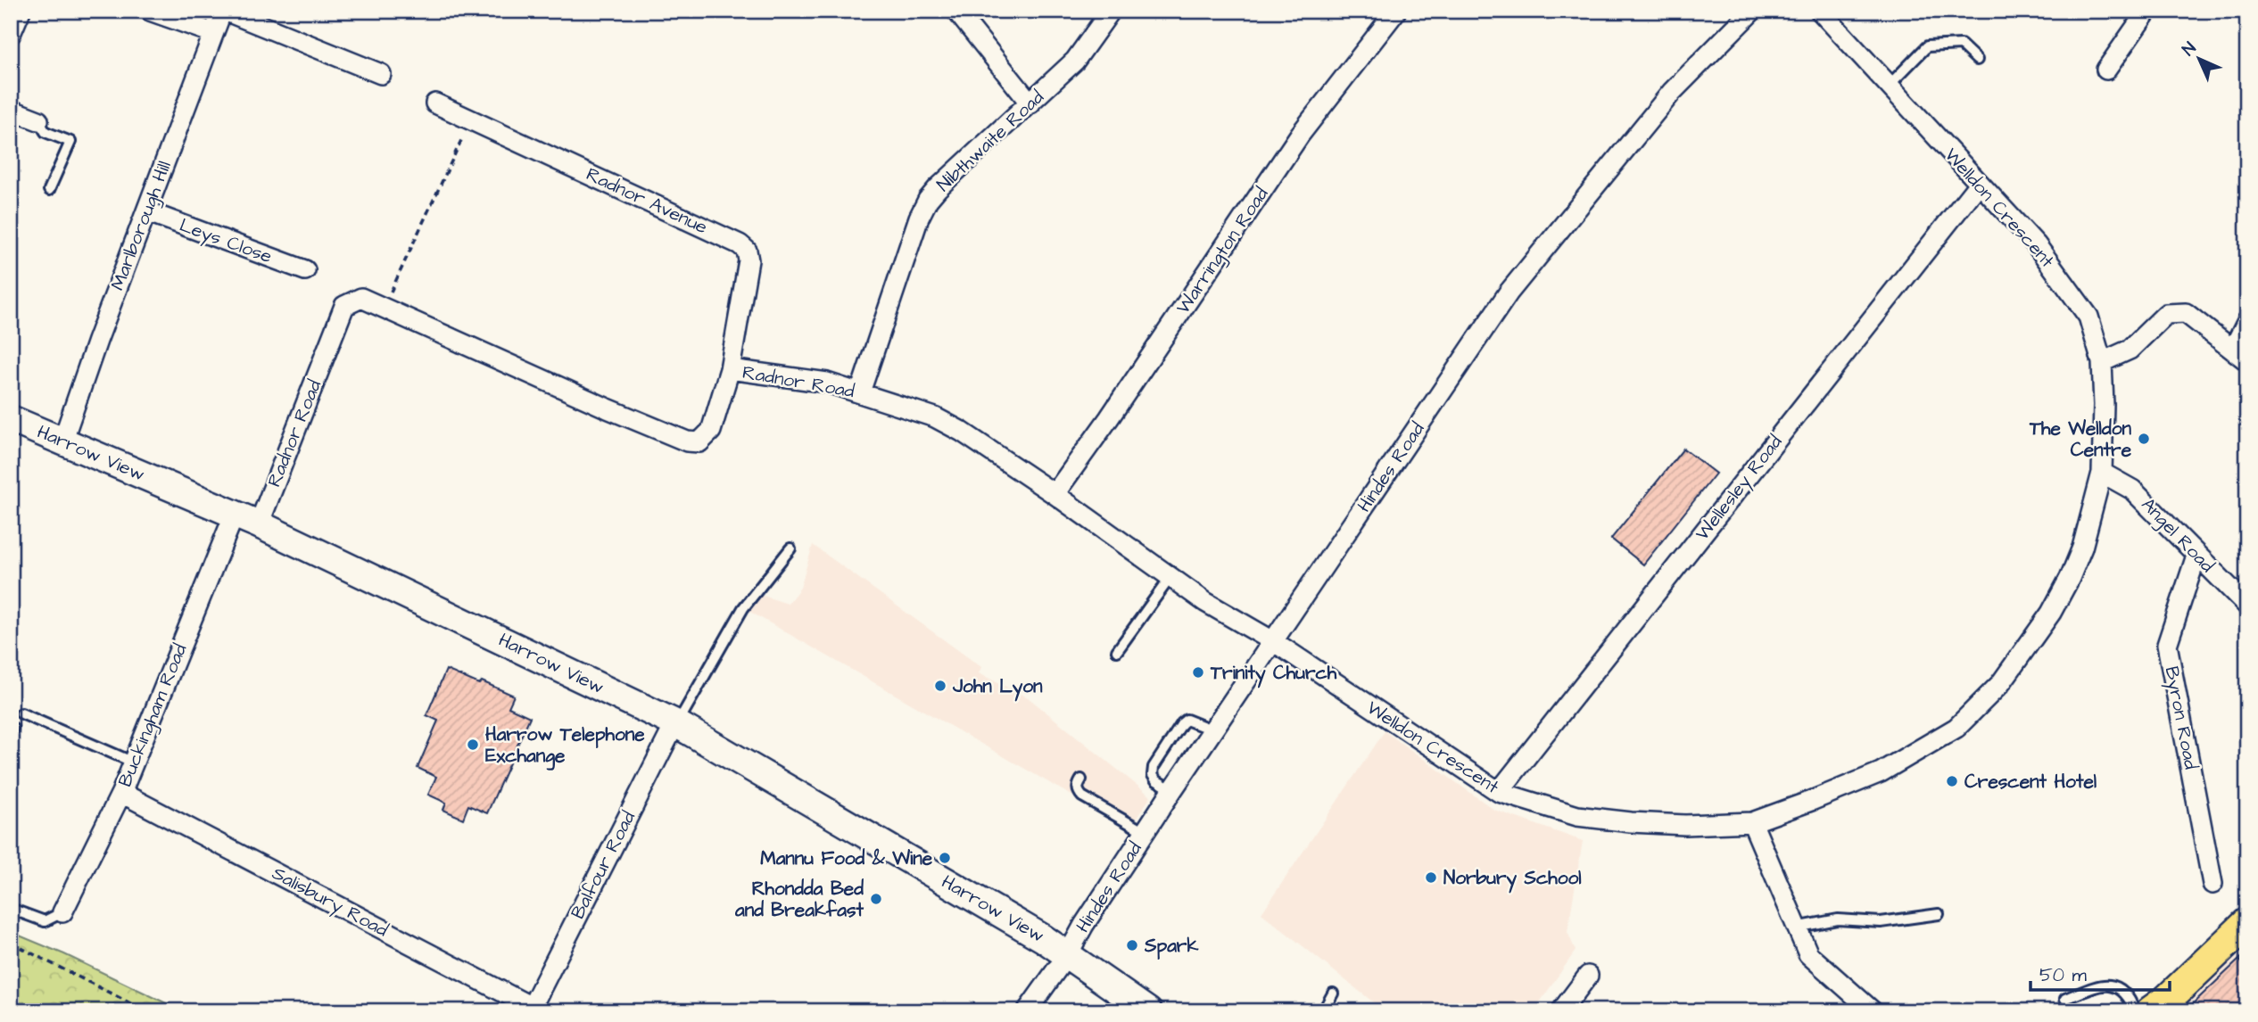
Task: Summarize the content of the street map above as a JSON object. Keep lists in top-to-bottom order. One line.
{"streets":{"street":["Nibthwaite Road","Radnor Avenue","Welldon Crescent","Marlborough Hill","Leys Close","Warrington Road","Radnor Road","Harrow View","Hindes Road","Wellesley Road","Angel Road","Buckingham Road","Byron Road","Balfour Road","Salisbury Road"]},"crossings":[["Nibthwaite Road","Radnor Road"],["Radnor Avenue","Radnor Road"],["Welldon Crescent","Radnor Road"],["Welldon Crescent","Hindes Road"],["Welldon Crescent","Wellesley Road"],["Welldon Crescent","Angel Road"],["Marlborough Hill","Leys Close"],["Marlborough Hill","Harrow View"],["Warrington Road","Radnor Road"],["Radnor Road","Harrow View"],["Radnor Road","Hindes Road"],["Harrow View","Hindes Road"],["Harrow View","Buckingham Road"],["Harrow View","Balfour Road"],["Angel Road","Byron Road"],["Buckingham Road","Salisbury Road"],["Balfour Road","Salisbury Road"]],"places":["The Welldon Centre","Trinity Church","John Lyon","Harrow Telephone Exchange","Crescent Hotel","Mannu Food & Wine","Norbury School","Rhondda Bed and Breakfast","Spark"],"scale_bar":"50 m","north":"top left"}
